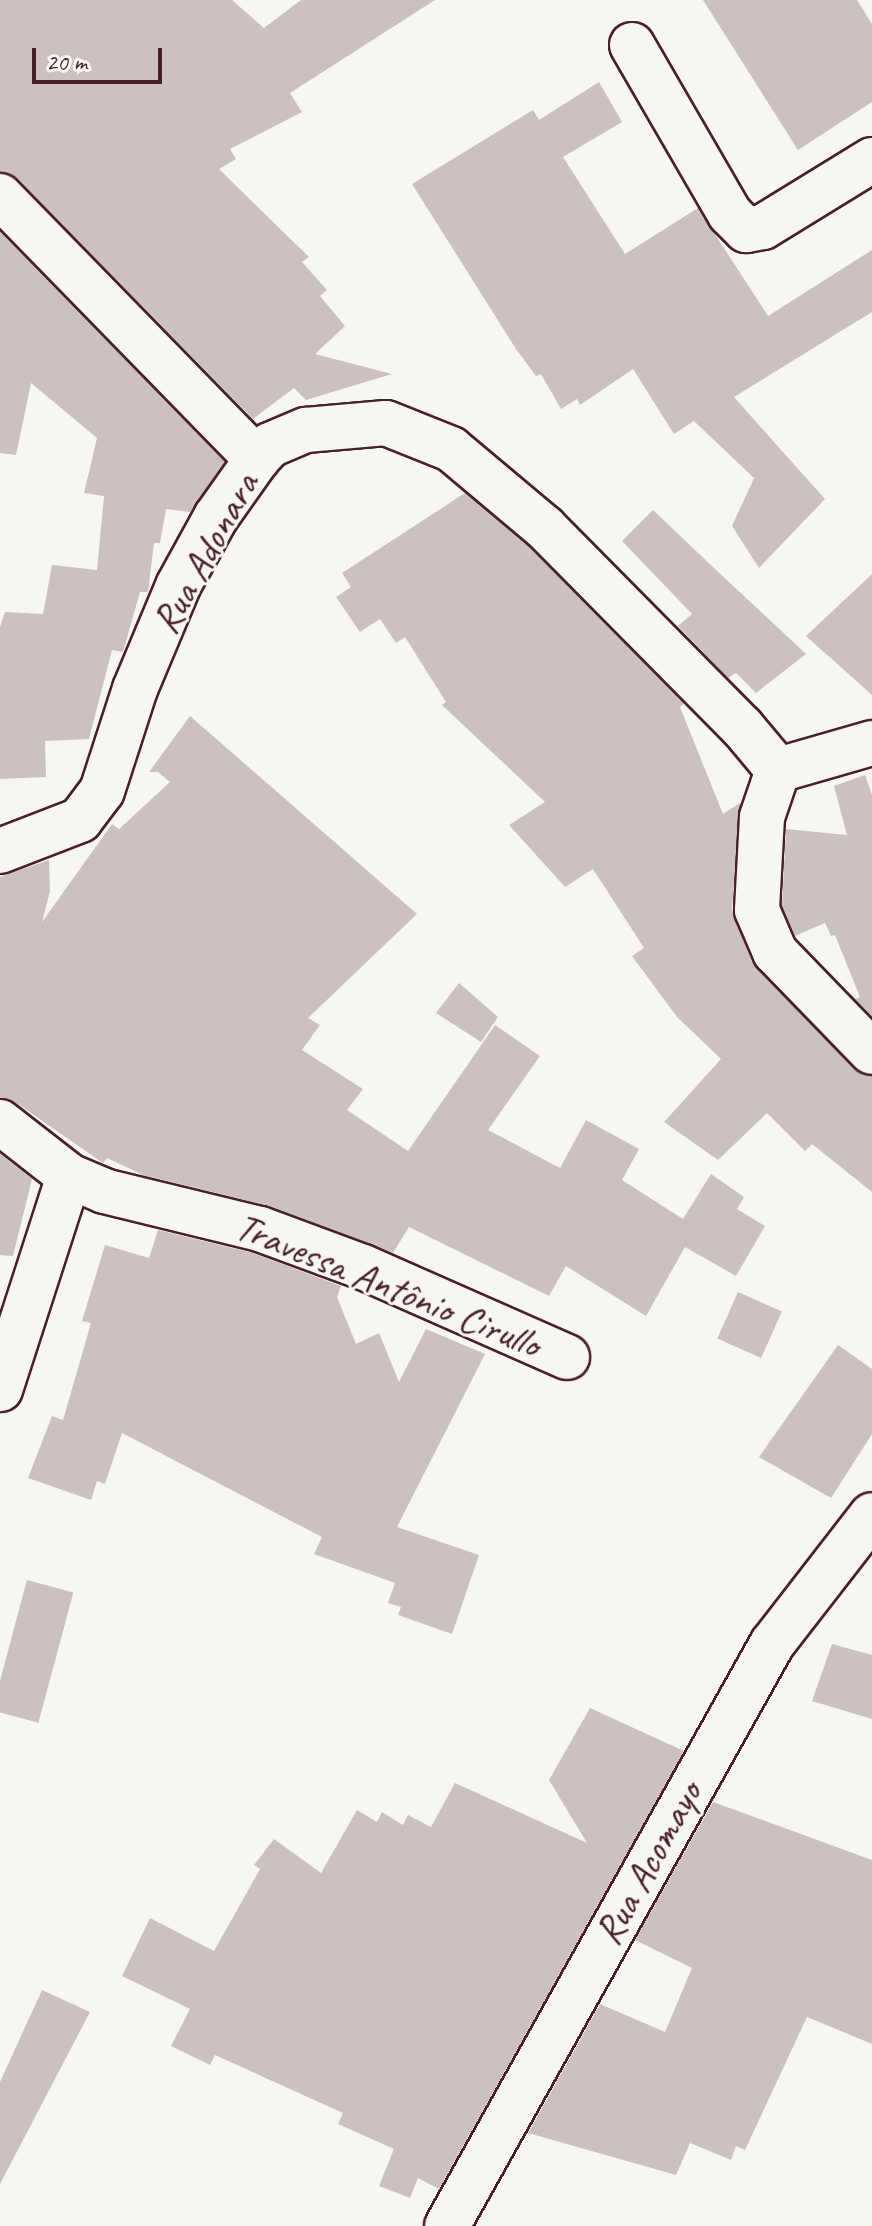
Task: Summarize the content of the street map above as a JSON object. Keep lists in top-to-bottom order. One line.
{"streets":{"street":["Rua Adonara","Travessa Antônio Cirullo","Rua Acomayo"]},"scale_bar":"20 m"}
